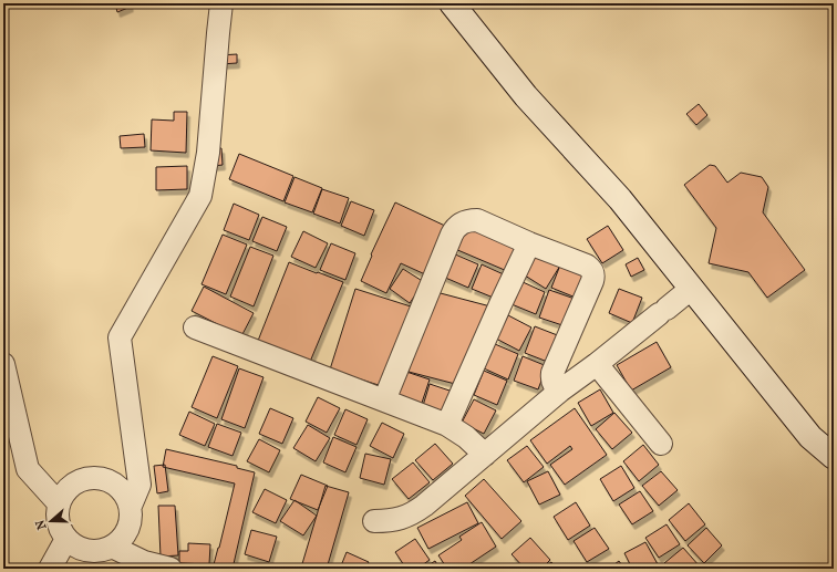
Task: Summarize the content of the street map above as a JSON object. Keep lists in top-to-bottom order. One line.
{"north":"left"}
